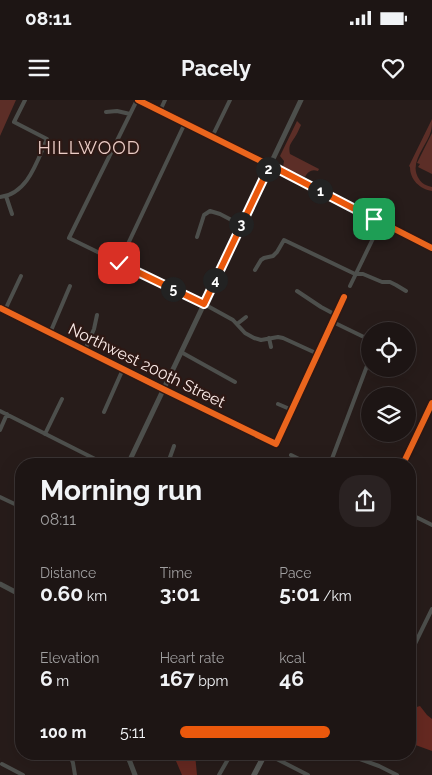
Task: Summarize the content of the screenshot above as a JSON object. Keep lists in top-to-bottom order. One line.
{"streets":{"street":["Northwest 200th Street"]},"districts":["HILLWOOD"],"page":{"status":"08:11","header":"Pacely","pins":["2","1","3","4","5"],"heading":["Morning run","08:11"],"stats":[["Distance","0.60 km"],["Time","3:01"],["Pace","5:01 /km"],["Elevation","6 m"],["Heart rate","167 bpm"],["kcal","46"]],"list":[{"name":"100 m","note":"5:11"}]}}
